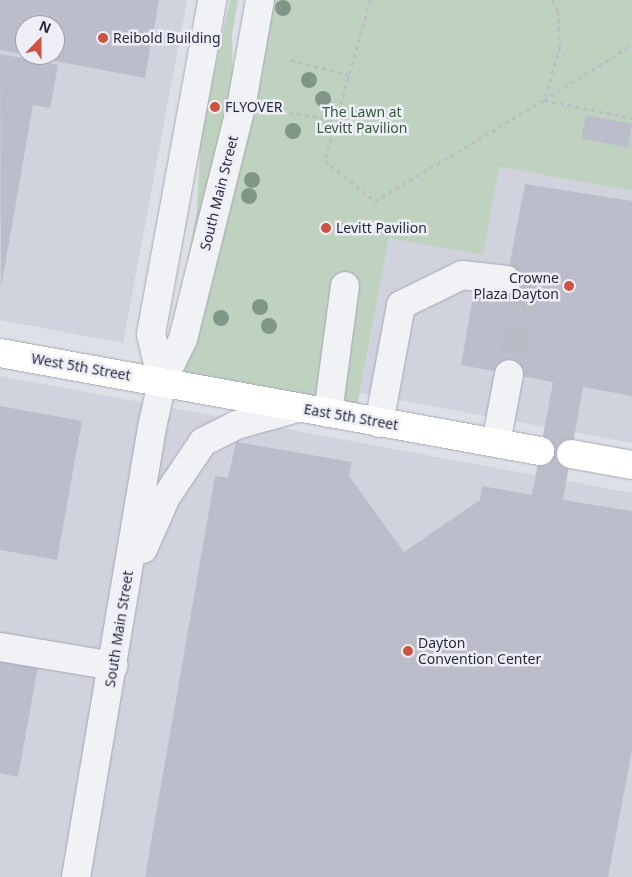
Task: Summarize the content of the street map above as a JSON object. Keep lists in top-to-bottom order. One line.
{"streets":{"main road":["West 5th Street","East 5th Street"],"street":["South Main Street"]},"crossings":[["South Main Street","West 5th Street"],["South Main Street","East 5th Street"],["West 5th Street","East 5th Street"]],"parks":["The Lawn at Levitt Pavilion"],"places":["Reibold Building","FLYOVER","Levitt Pavilion","Crowne Plaza Dayton","Dayton Convention Center"],"north":"top"}
